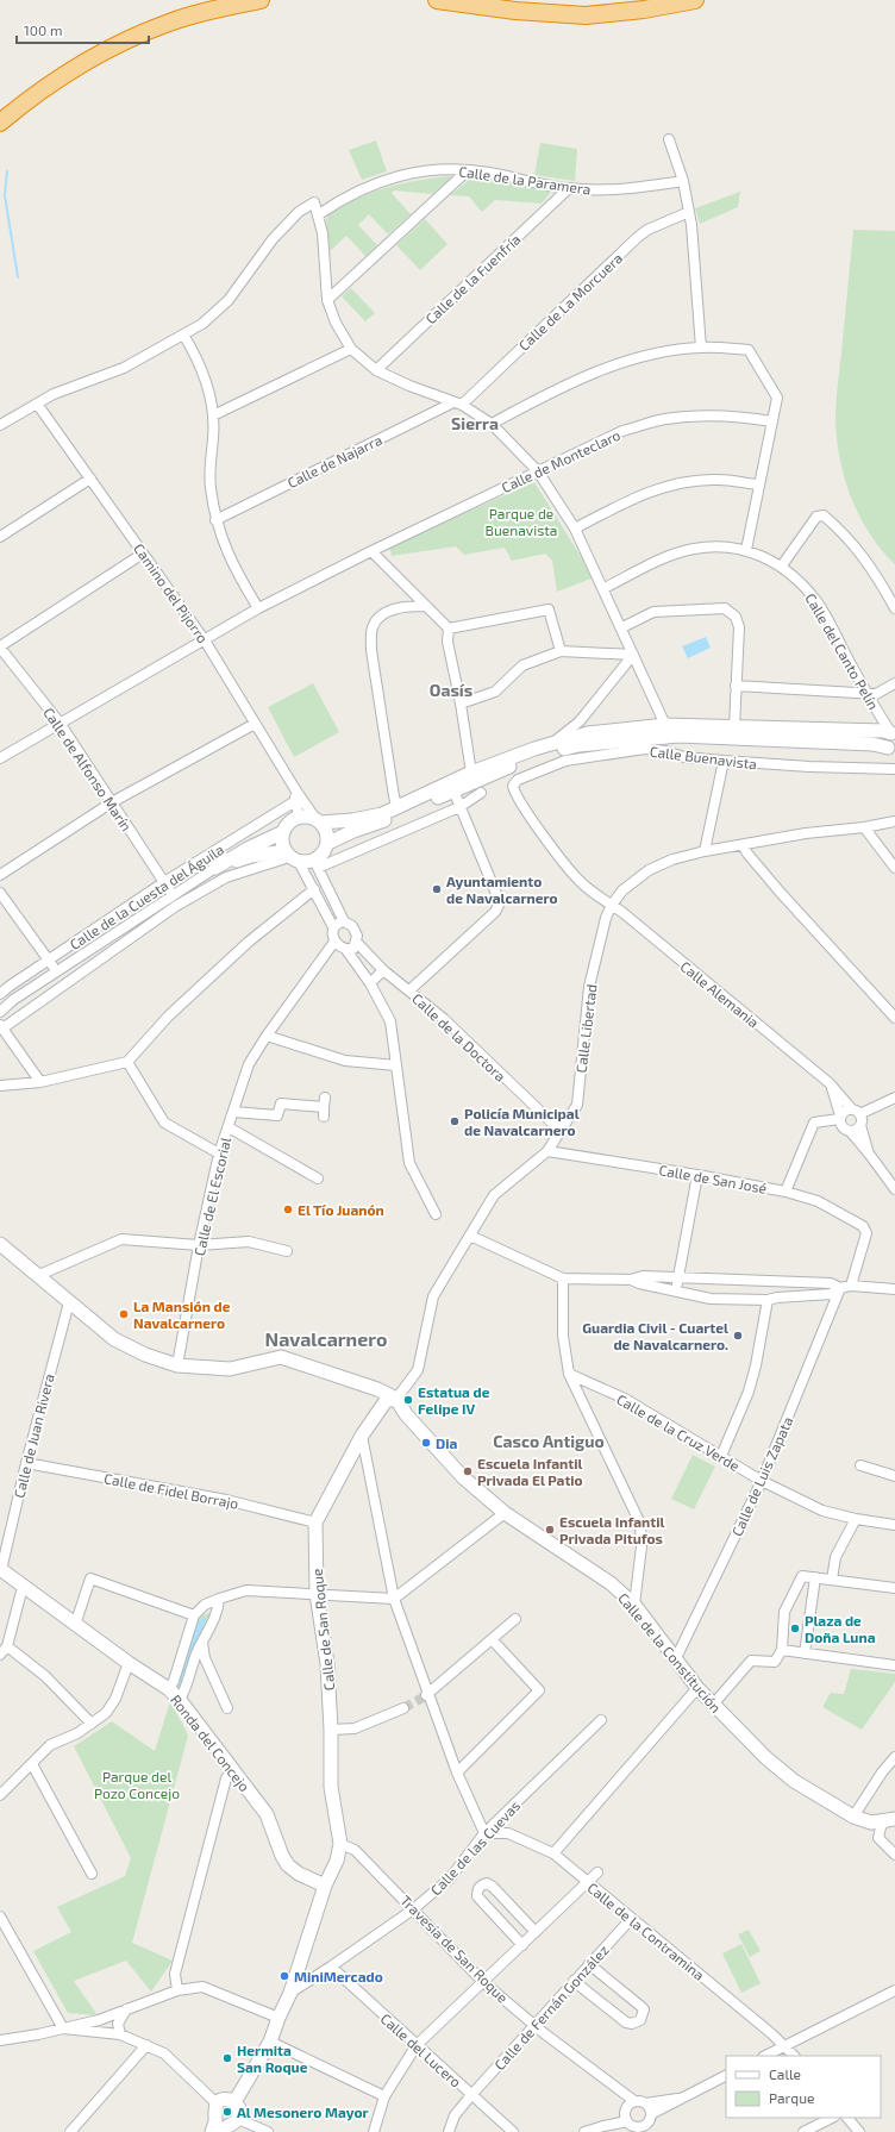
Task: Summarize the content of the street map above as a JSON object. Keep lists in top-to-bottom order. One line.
{"streets":{"street":["Calle de la Paramera","Calle de la Fuenfría","Calle de La Morcuera","Calle de Najarra","Calle de Monteclaro","Camino del Pijorro","Calle del Canto Pelín","Calle Buenavista","Calle de Alfonso Marín","Calle de la Cuesta del Águila","Calle Alemania","Calle Libertad","Calle de la Doctora","Calle de San José","Calle de El Escorial","Calle de la Cruz Verde","Calle de Juan Rivera","Calle de Luis Zapata","Calle de Fidel Borrajo","Calle de San Roque","Calle de la Constitución","Ronda del Concejo","Calle de las Cuevas","Calle de la Contramina","Travesía de San Roque","Calle de Fernán González","Calle del Lucero"]},"crossings":[["Calle de la Paramera","Calle de la Fuenfría"],["Calle de La Morcuera","Calle de Najarra"],["Calle de Monteclaro","Camino del Pijorro"],["Calle de Monteclaro","Calle de Alfonso Marín"],["Camino del Pijorro","Calle Buenavista"],["Camino del Pijorro","Calle de la Cuesta del Águila"],["Calle del Canto Pelín","Calle Buenavista"],["Calle Buenavista","Calle de la Cuesta del Águila"],["Calle Buenavista","Calle Alemania"],["Calle de Alfonso Marín","Calle de la Cuesta del Águila"],["Calle Alemania","Calle Libertad"],["Calle Libertad","Calle de la Doctora"],["Calle Libertad","Calle de San José"],["Calle Libertad","Calle de San Roque"],["Calle Libertad","Calle de la Constitución"],["Calle de la Doctora","Calle de El Escorial"],["Calle de la Cruz Verde","Calle de Luis Zapata"],["Calle de Juan Rivera","Calle de Fidel Borrajo"],["Calle de Juan Rivera","Ronda del Concejo"],["Calle de Luis Zapata","Calle de la Constitución"],["Calle de Fidel Borrajo","Calle de San Roque"],["Calle de San Roque","Calle de la Constitución"],["Calle de San Roque","Ronda del Concejo"],["Calle de San Roque","Calle de las Cuevas"],["Calle de San Roque","Travesía de San Roque"],["Calle de las Cuevas","Calle de la Contramina"],["Calle de las Cuevas","Travesía de San Roque"],["Calle de las Cuevas","Calle del Lucero"],["Calle de la Contramina","Calle de Fernán González"],["Travesía de San Roque","Calle de Fernán González"],["Calle de Fernán González","Calle del Lucero"]],"districts":["Sierra","Oasís","Navalcarnero","Casco Antiguo"],"parks":["Parque de Buenavista","Parque del Pozo Concejo"],"places":["Ayuntamiento de Navalcarnero","Policía Municipal de Navalcarnero","El Tío Juanón","La Mansión de Navalcarnero","Guardia Civil - Cuartel de Navalcarnero.","Estatua de Felipe IV","Dia","Escuela Infantil Privada El Patio","Escuela Infantil Privada Pitufos","Plaza de Doña Luna","MiniMercado","Hermita San Roque","Al Mesonero Mayor"],"legend":["Calle","Parque"],"scale_bar":"100 m"}
